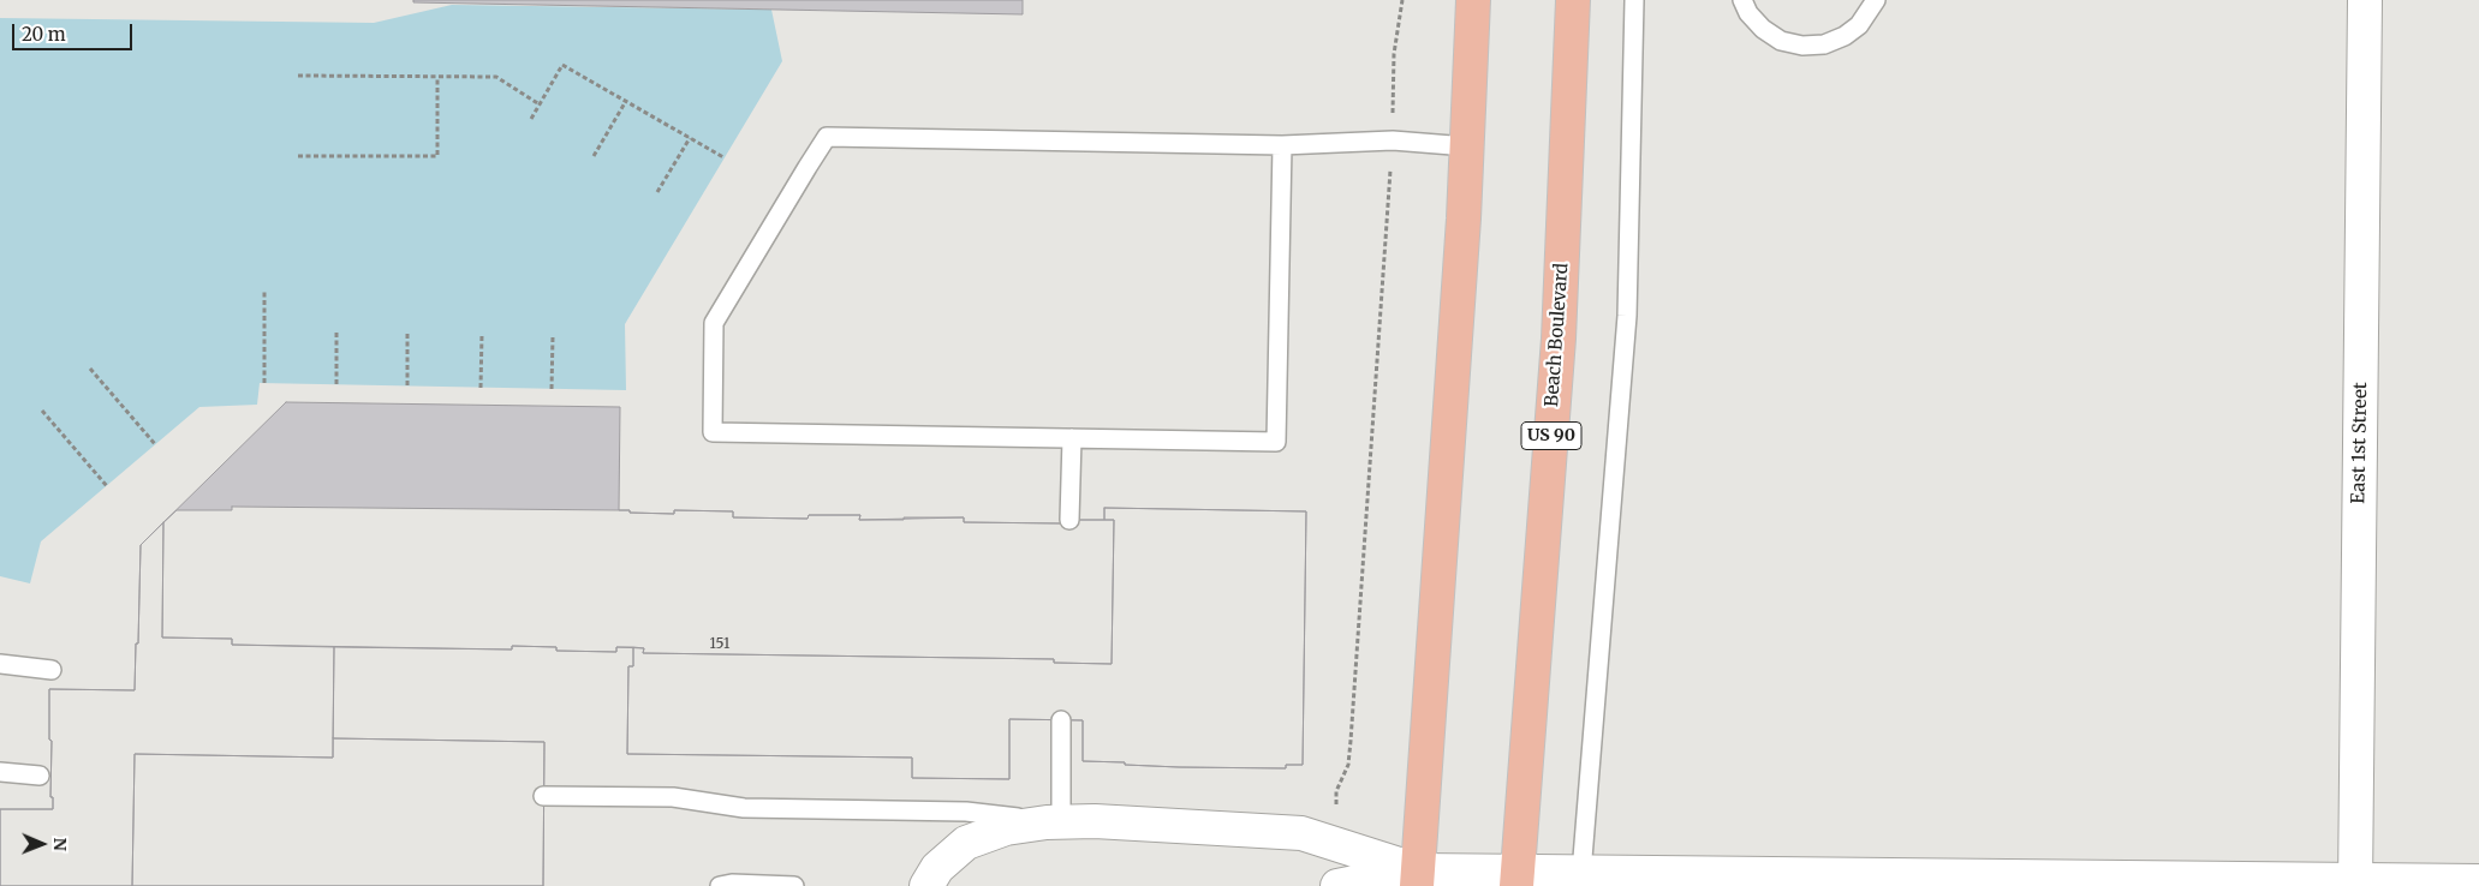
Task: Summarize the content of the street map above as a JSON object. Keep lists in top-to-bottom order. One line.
{"streets":{"main road":["Beach Boulevard","US 90"],"street":["East 1st Street"]},"house_numbers":["151"],"scale_bar":"20 m","north":"right"}
